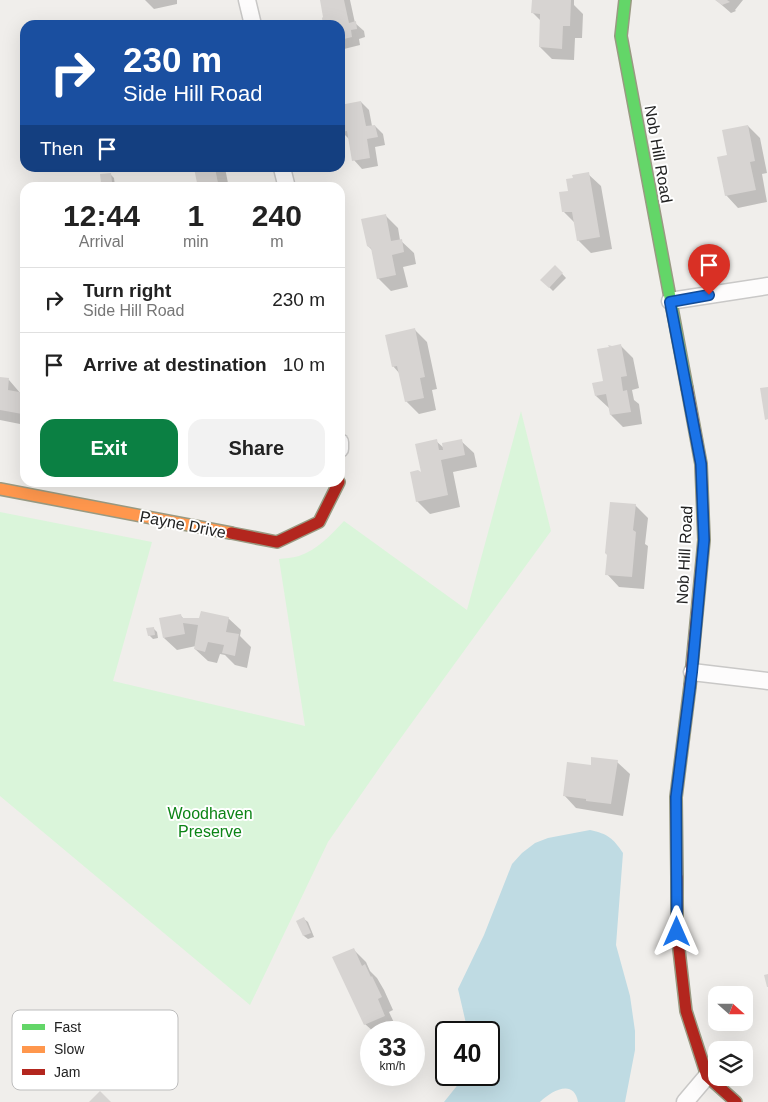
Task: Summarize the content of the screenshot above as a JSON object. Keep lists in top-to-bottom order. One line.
{"streets":{"street":["Nob Hill Road","Payne Drive"]},"parks":["Woodhaven Preserve"],"legend":["Fast","Slow","Jam"],"north":"right","page":{"turn":["230 m","Side Hill Road"],"then":"Then","eta":["12:44","Arrival","1","min","240","m"],"list":[{"name":"Turn right","note":"Side Hill Road","value":"230 m"},{"name":"Arrive at destination","value":"10 m"}],"buttons":["Exit","Share"],"speed":"33 km/h","limit":"40"}}
